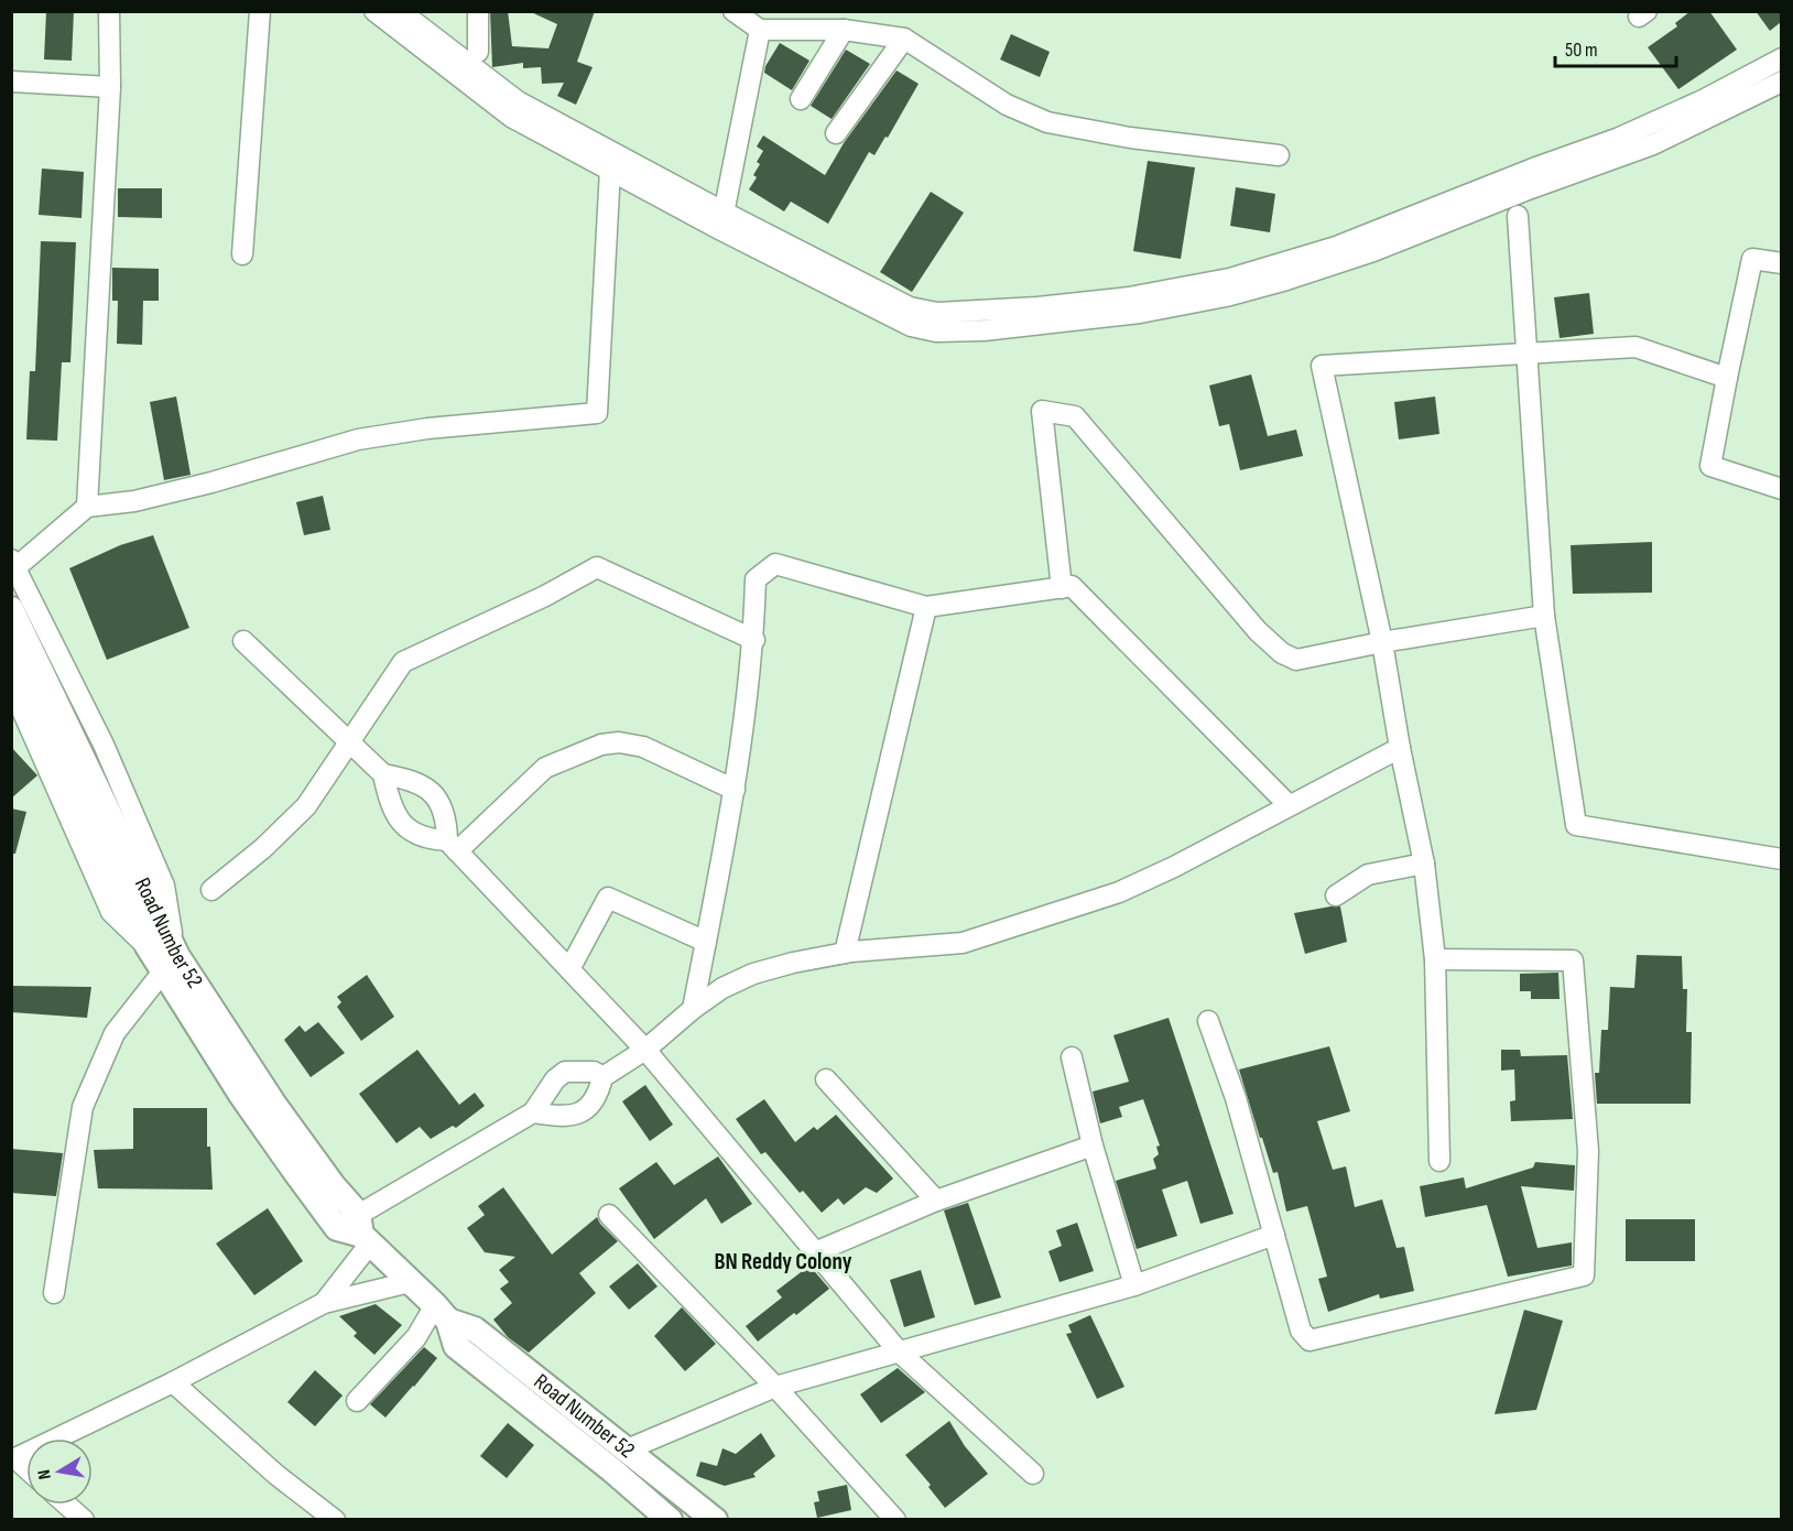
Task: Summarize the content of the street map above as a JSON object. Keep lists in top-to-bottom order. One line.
{"streets":{"main road":["Road Number 52"]},"districts":["BN Reddy Colony"],"scale_bar":"50 m","north":"left"}
